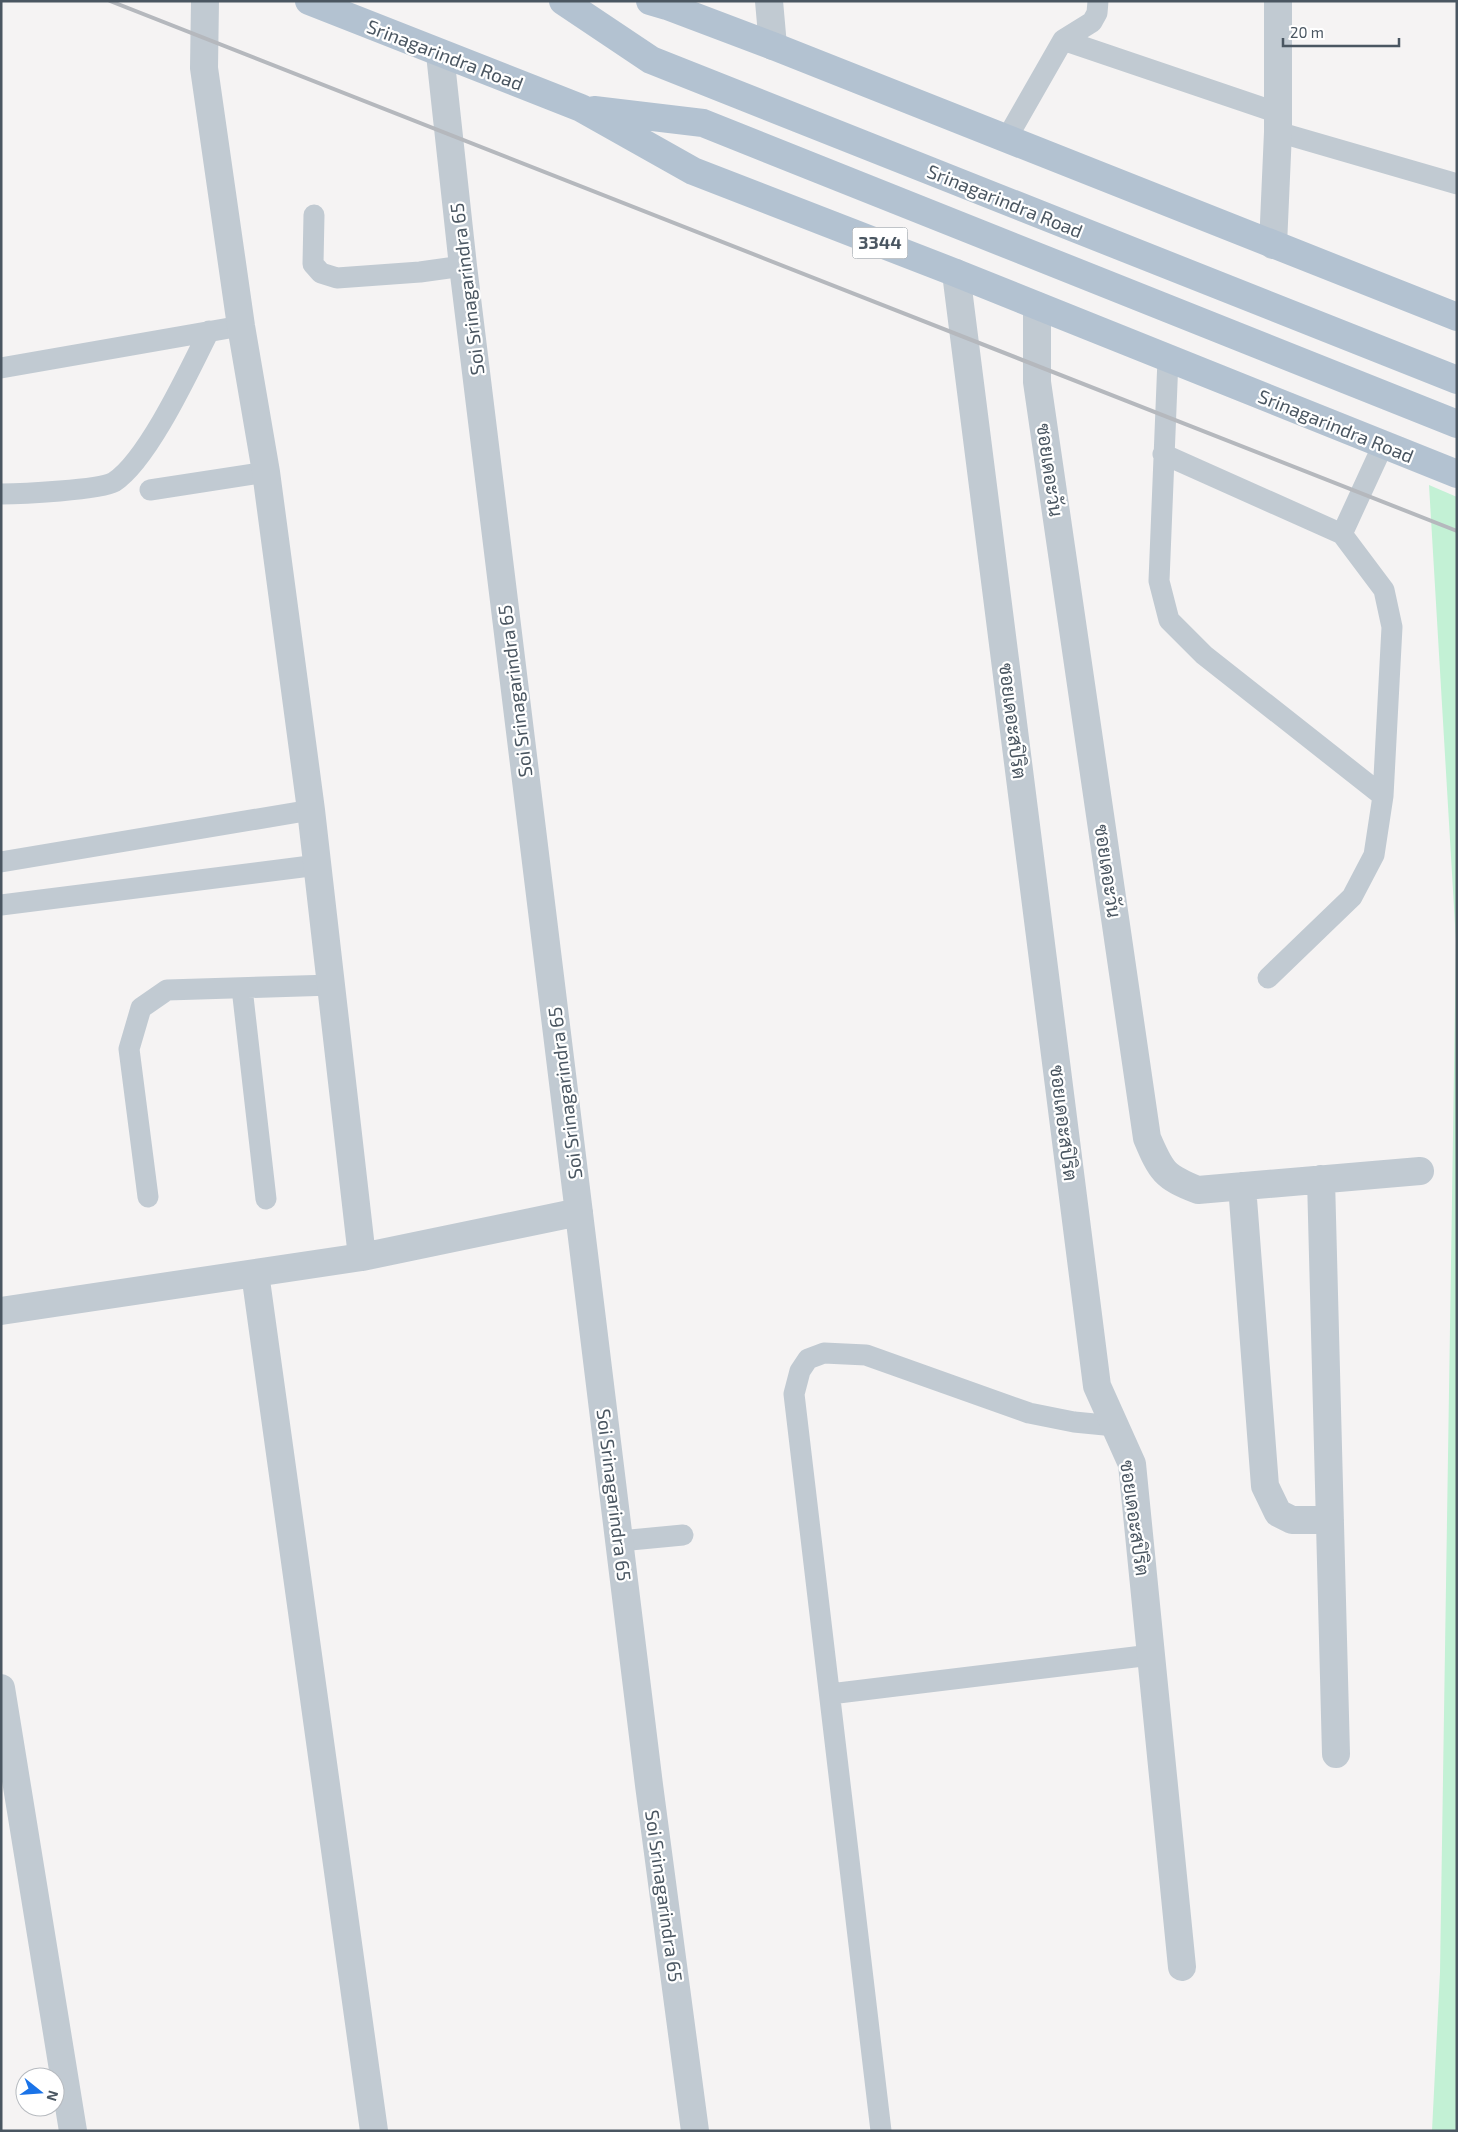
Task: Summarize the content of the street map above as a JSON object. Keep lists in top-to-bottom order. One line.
{"streets":{"main road":["Srinagarindra Road","3344"],"street":["Soi Srinagarindra 65","ซอยเดอะวัน","ซอยเดอะสปิริต"]},"crossings":[["Srinagarindra Road","Soi Srinagarindra 65"],["Srinagarindra Road","ซอยเดอะวัน"],["Srinagarindra Road","ซอยเดอะสปิริต"]],"scale_bar":"20 m","north":"right"}
